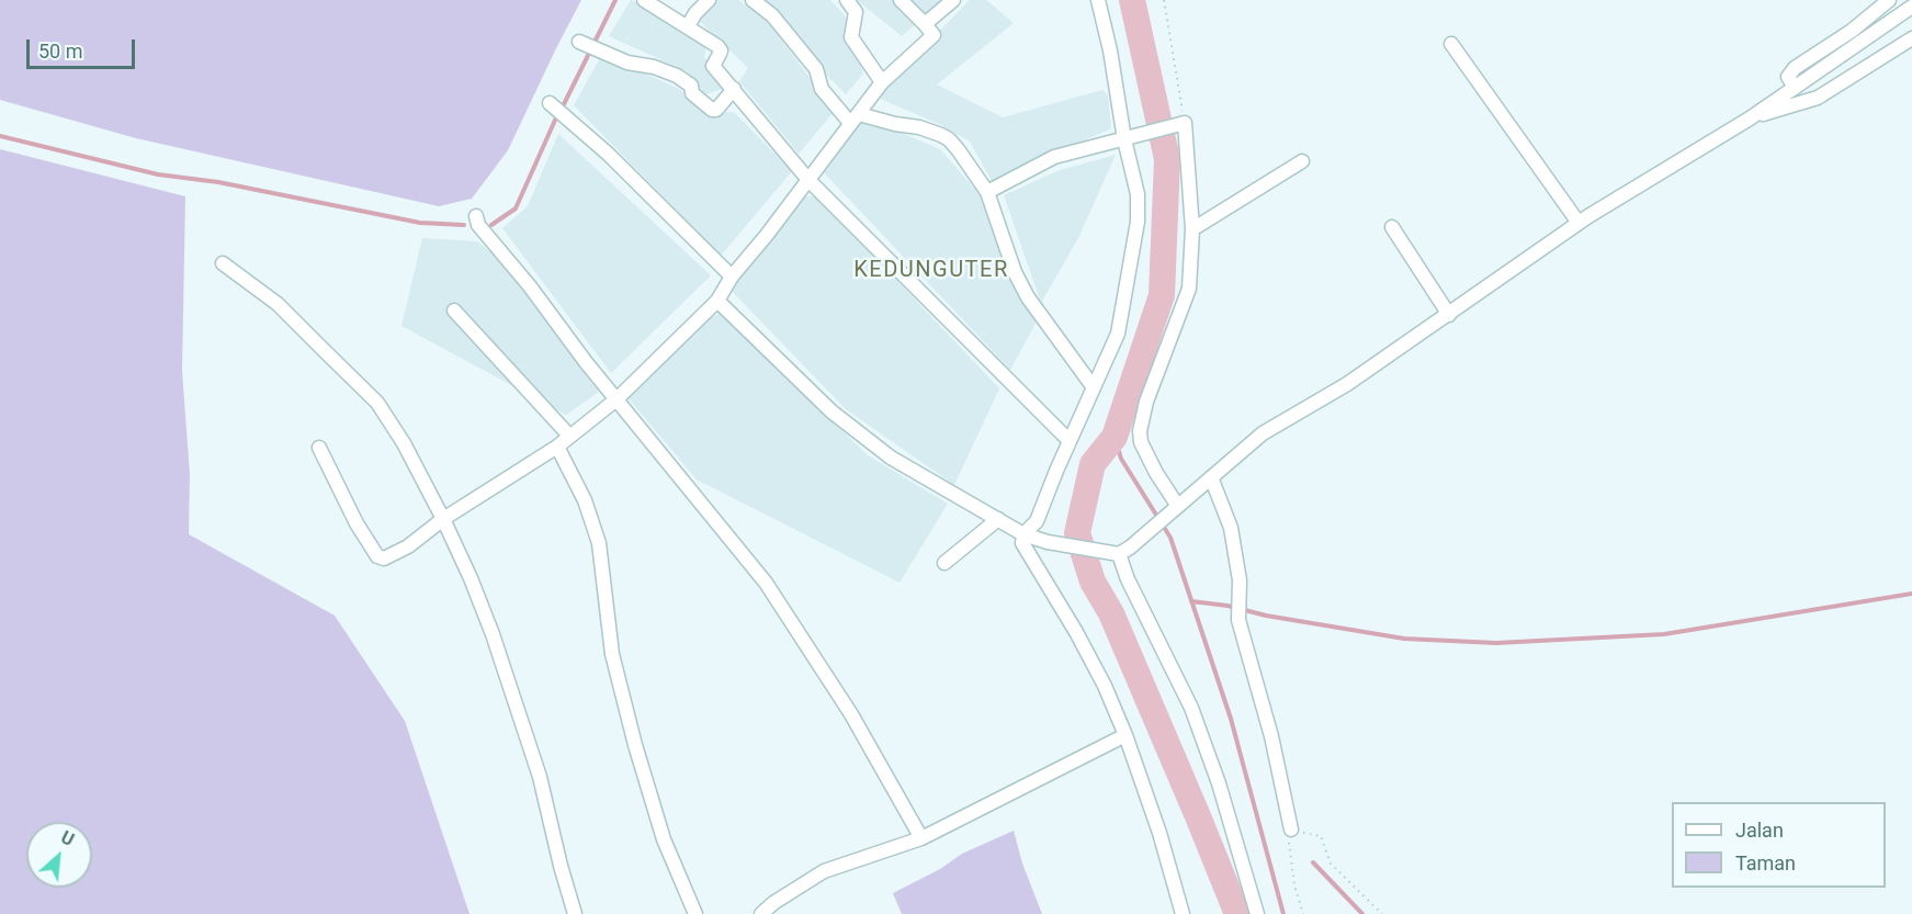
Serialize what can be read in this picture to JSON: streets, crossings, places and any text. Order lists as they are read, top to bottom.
{
  "districts": ["KEDUNGUTER"],
  "legend": ["Jalan", "Taman"],
  "scale_bar": "50 m",
  "north": "top right"
}
